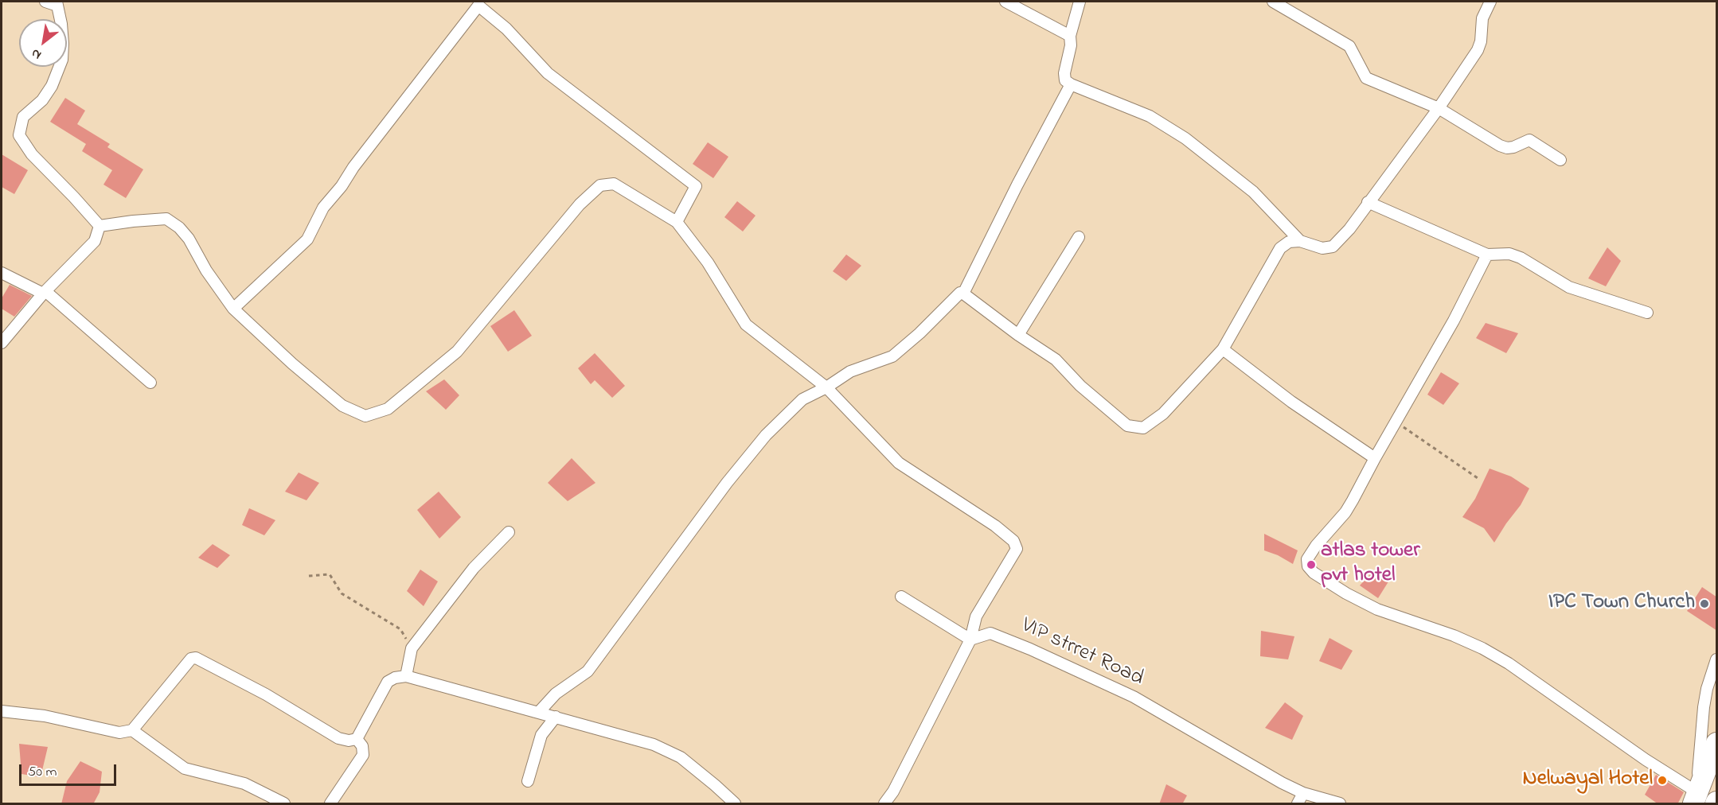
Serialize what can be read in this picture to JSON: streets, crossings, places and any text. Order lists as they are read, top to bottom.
{
  "streets": {
    "street": ["VIP strret Road"]
  },
  "places": ["atlas tower pvt hotel", "IPC Town Church", "Nelwayal Hotel"],
  "scale_bar": "50 m",
  "north": "bottom left"
}
